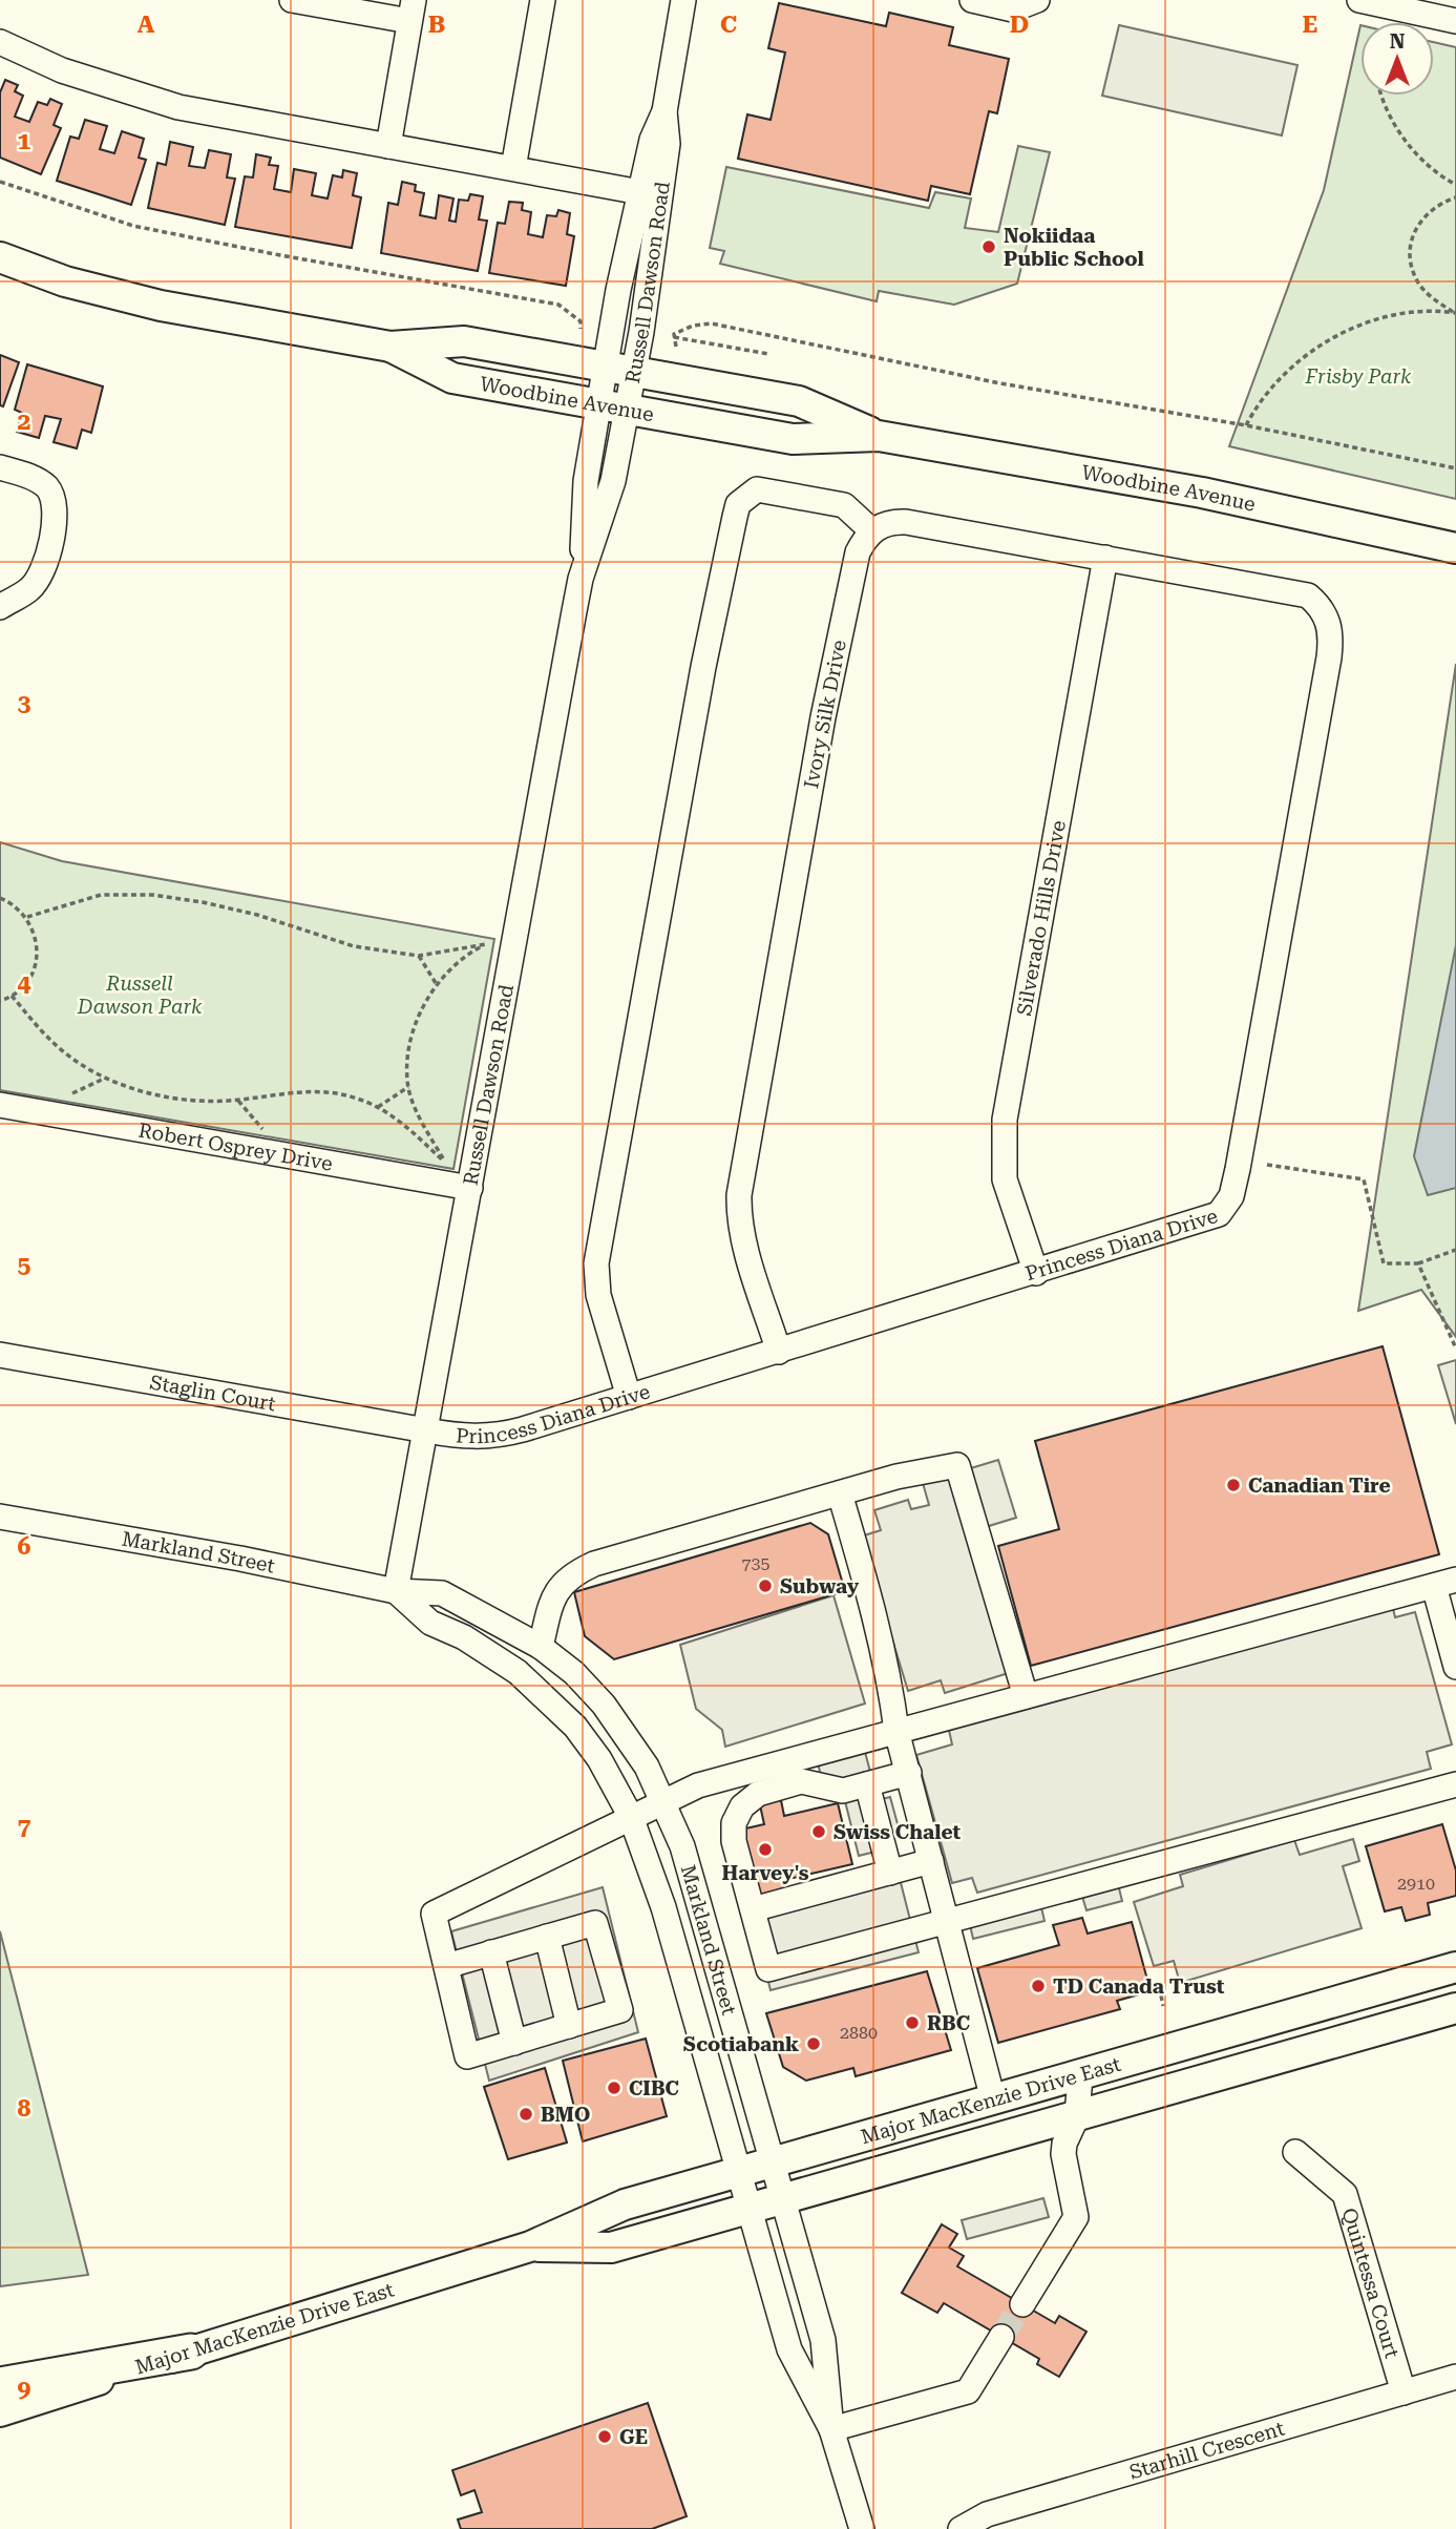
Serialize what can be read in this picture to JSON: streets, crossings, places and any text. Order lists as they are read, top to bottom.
{
  "streets": {
    "main road": ["Woodbine Avenue", "Major MacKenzie Drive East"],
    "street": [
      "Russell Dawson Road",
      "Ivory Silk Drive",
      "Silverado Hills Drive",
      "Robert Osprey Drive",
      "Princess Diana Drive",
      "Staglin Court",
      "Markland Street",
      "Quintessa Court",
      "Starhill Crescent"
    ]
  },
  "crossings": [
    ["Russell Dawson Road", "Woodbine Avenue"],
    ["Russell Dawson Road", "Robert Osprey Drive"],
    ["Russell Dawson Road", "Princess Diana Drive"],
    ["Russell Dawson Road", "Staglin Court"],
    ["Russell Dawson Road", "Markland Street"],
    ["Ivory Silk Drive", "Princess Diana Drive"],
    ["Silverado Hills Drive", "Princess Diana Drive"],
    ["Princess Diana Drive", "Staglin Court"],
    ["Markland Street", "Major MacKenzie Drive East"],
    ["Quintessa Court", "Starhill Crescent"]
  ],
  "parks": ["Frisby Park", "Russell Dawson Park"],
  "places": [
    "Nokiidaa Public School",
    "Canadian Tire",
    "Subway",
    "Swiss Chalet",
    "Harvey's",
    "TD Canada Trust",
    "RBC",
    "Scotiabank",
    "CIBC",
    "BMO",
    "GE"
  ],
  "house_numbers": ["735", "2910", "2880"],
  "north": "top",
  "grid": {
    "columns": [
      "A",
      "B",
      "C",
      "D",
      "E"
    ],
    "rows": [
      "1",
      "2",
      "3",
      "4",
      "5",
      "6",
      "7",
      "8",
      "9"
    ]
  }
}
